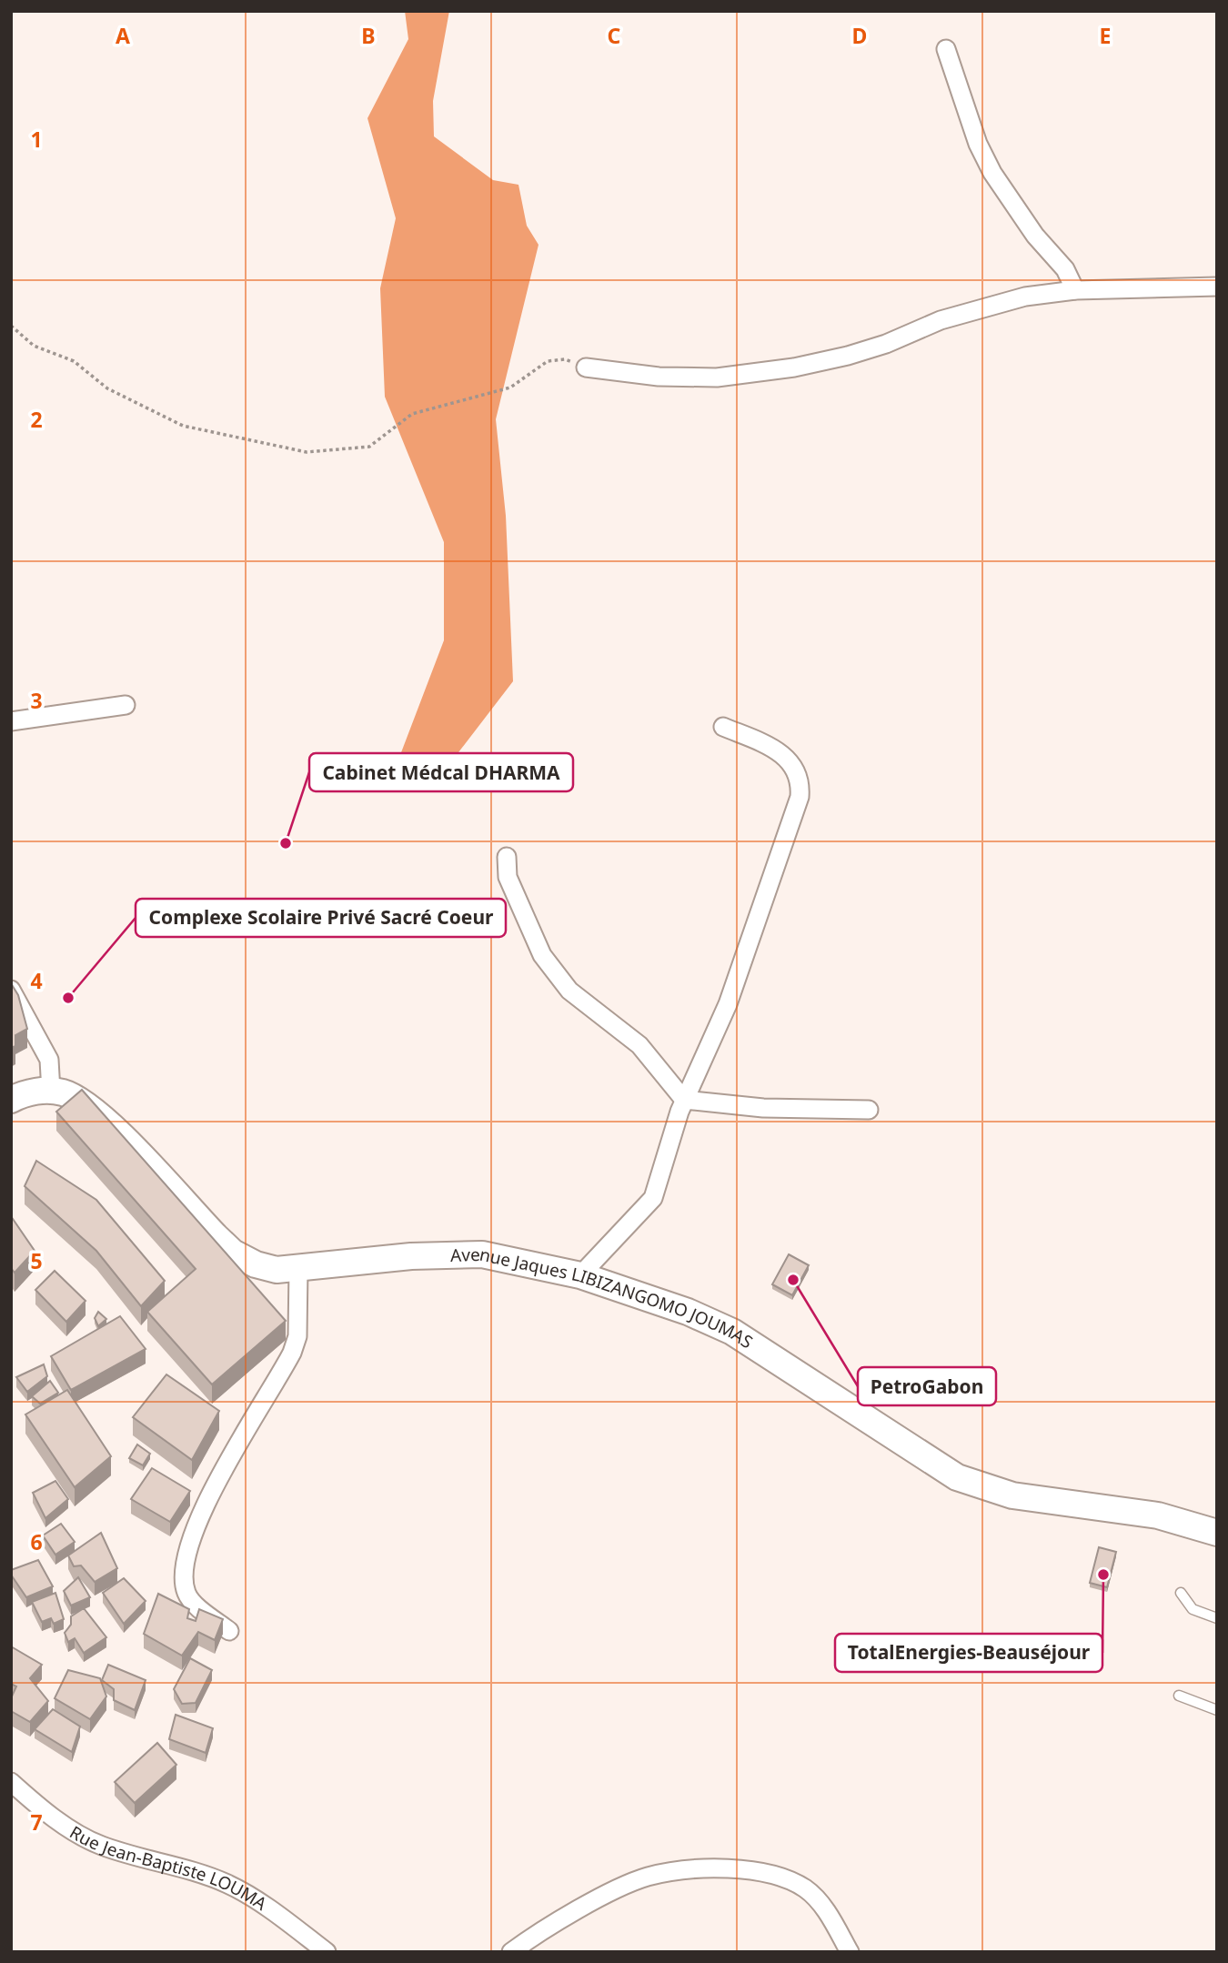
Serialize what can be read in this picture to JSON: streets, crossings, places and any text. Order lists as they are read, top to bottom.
{
  "streets": {
    "main road": ["Avenue Jaques LIBIZANGOMO JOUMAS"],
    "street": ["Rue Jean-Baptiste LOUMA"]
  },
  "places": [
    "Cabinet Médcal DHARMA",
    "Complexe Scolaire Privé Sacré Coeur",
    "PetroGabon",
    "TotalEnergies-Beauséjour"
  ],
  "grid": {
    "columns": [
      "A",
      "B",
      "C",
      "D",
      "E"
    ],
    "rows": [
      "1",
      "2",
      "3",
      "4",
      "5",
      "6",
      "7"
    ]
  }
}
